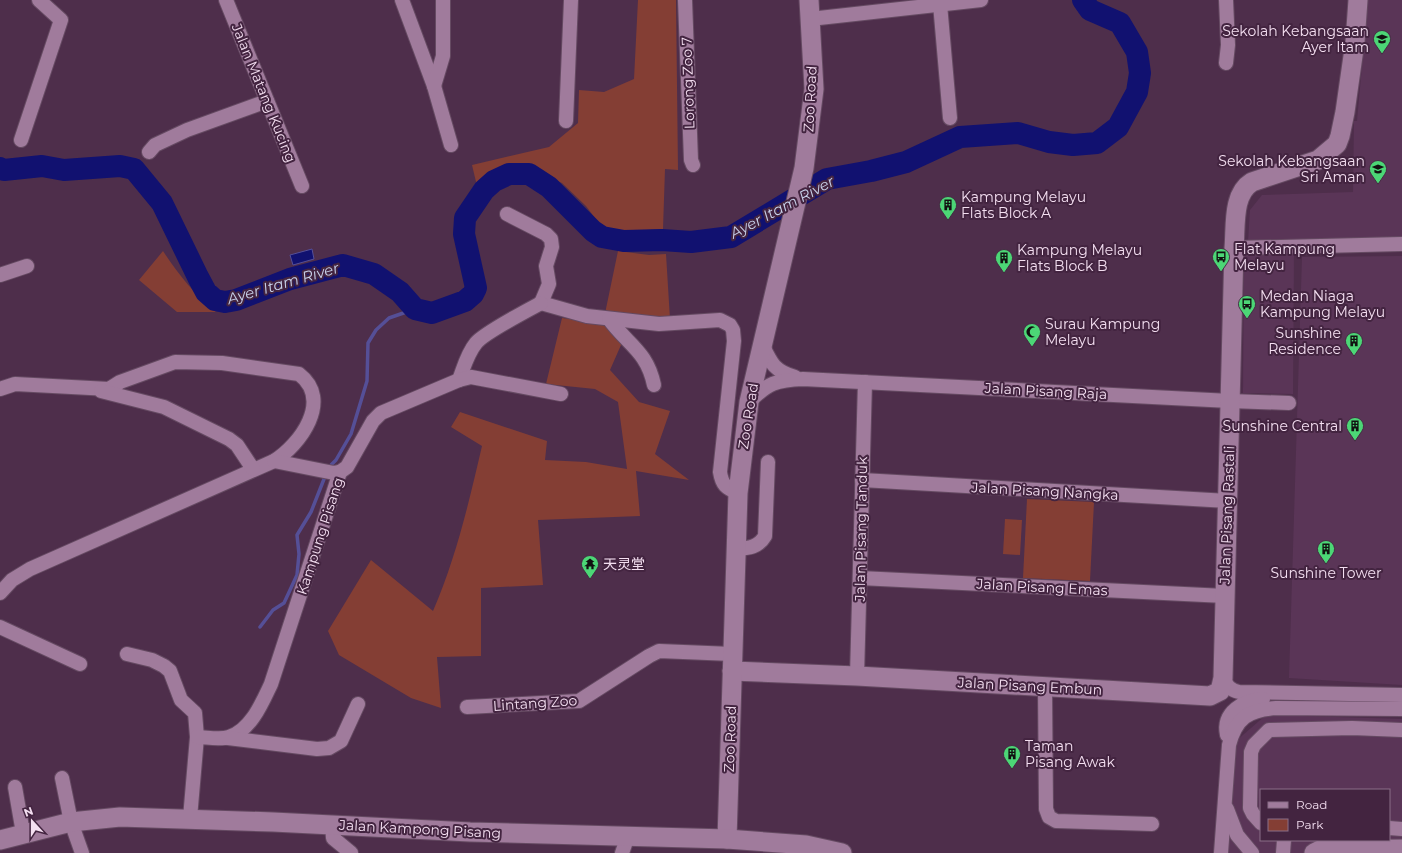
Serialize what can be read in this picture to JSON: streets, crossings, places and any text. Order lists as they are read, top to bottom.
{
  "streets": {
    "main road": [
      "Zoo Road",
      "Jalan Pisang Rastali",
      "Jalan Pisang Embun",
      "Jalan Kampong Pisang"
    ],
    "street": [
      "Lorong Zoo 7",
      "Jalan Matang Kucing",
      "Jalan Pisang Raja",
      "Jalan Pisang Nangka",
      "Jalan Pisang Tanduk",
      "Kampung Pisang",
      "Jalan Pisang Emas",
      "Lintang Zoo"
    ]
  },
  "crossings": [
    ["Zoo Road", "Jalan Pisang Raja"],
    ["Zoo Road", "Jalan Pisang Embun"],
    ["Zoo Road", "Lintang Zoo"],
    ["Zoo Road", "Jalan Kampong Pisang"],
    ["Jalan Pisang Raja", "Jalan Pisang Rastali"],
    ["Jalan Pisang Raja", "Jalan Pisang Tanduk"],
    ["Jalan Pisang Nangka", "Jalan Pisang Rastali"],
    ["Jalan Pisang Nangka", "Jalan Pisang Tanduk"],
    ["Jalan Pisang Rastali", "Jalan Pisang Emas"],
    ["Jalan Pisang Rastali", "Jalan Pisang Embun"],
    ["Jalan Pisang Tanduk", "Jalan Pisang Emas"],
    ["Jalan Pisang Tanduk", "Jalan Pisang Embun"],
    ["Jalan Pisang Embun", "Lintang Zoo"]
  ],
  "water": ["Ayer Itam River"],
  "places": {
    "school or university": ["Sekolah Kebangsaan Ayer Itam", "Sekolah Kebangsaan Sri Aman"],
    "building": [
      "Kampung Melayu Flats Block A",
      "Kampung Melayu Flats Block B",
      "Sunshine Residence",
      "Sunshine Central",
      "Sunshine Tower",
      "Taman Pisang Awak"
    ],
    "bus stop": ["Flat Kampung Melayu", "Medan Niaga Kampung Melayu"],
    "mosque": ["Surau Kampung Melayu"],
    "temple": ["天灵堂"]
  },
  "legend": ["Road", "Park"],
  "north": "top"
}
